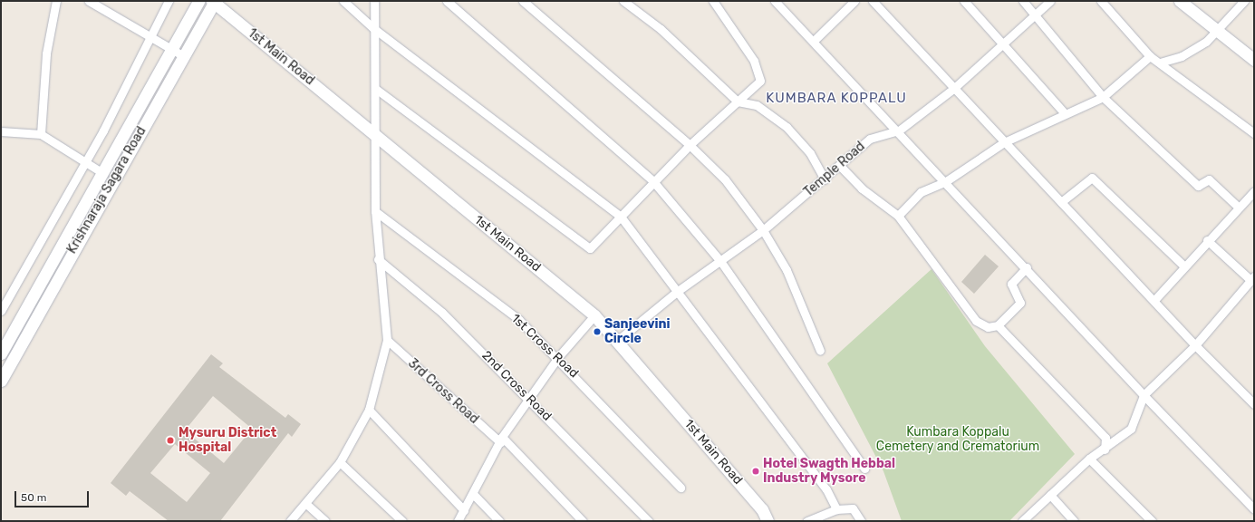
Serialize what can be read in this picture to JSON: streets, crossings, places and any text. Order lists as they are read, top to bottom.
{
  "streets": {
    "street": [
      "1st Main Road",
      "Temple Road",
      "Krishnaraja Sagara Road",
      "1st Cross Road",
      "2nd Cross Road",
      "3rd Cross Road"
    ]
  },
  "crossings": [
    ["1st Main Road", "Temple Road"],
    ["1st Main Road", "Krishnaraja Sagara Road"]
  ],
  "districts": ["KUMBARA KOPPALU"],
  "parks": ["Kumbara Koppalu Cemetery and Crematorium"],
  "places": ["Sanjeevini Circle", "Mysuru District Hospital", "Hotel Swagth Hebbal Industry Mysore"],
  "scale_bar": "50 m"
}
